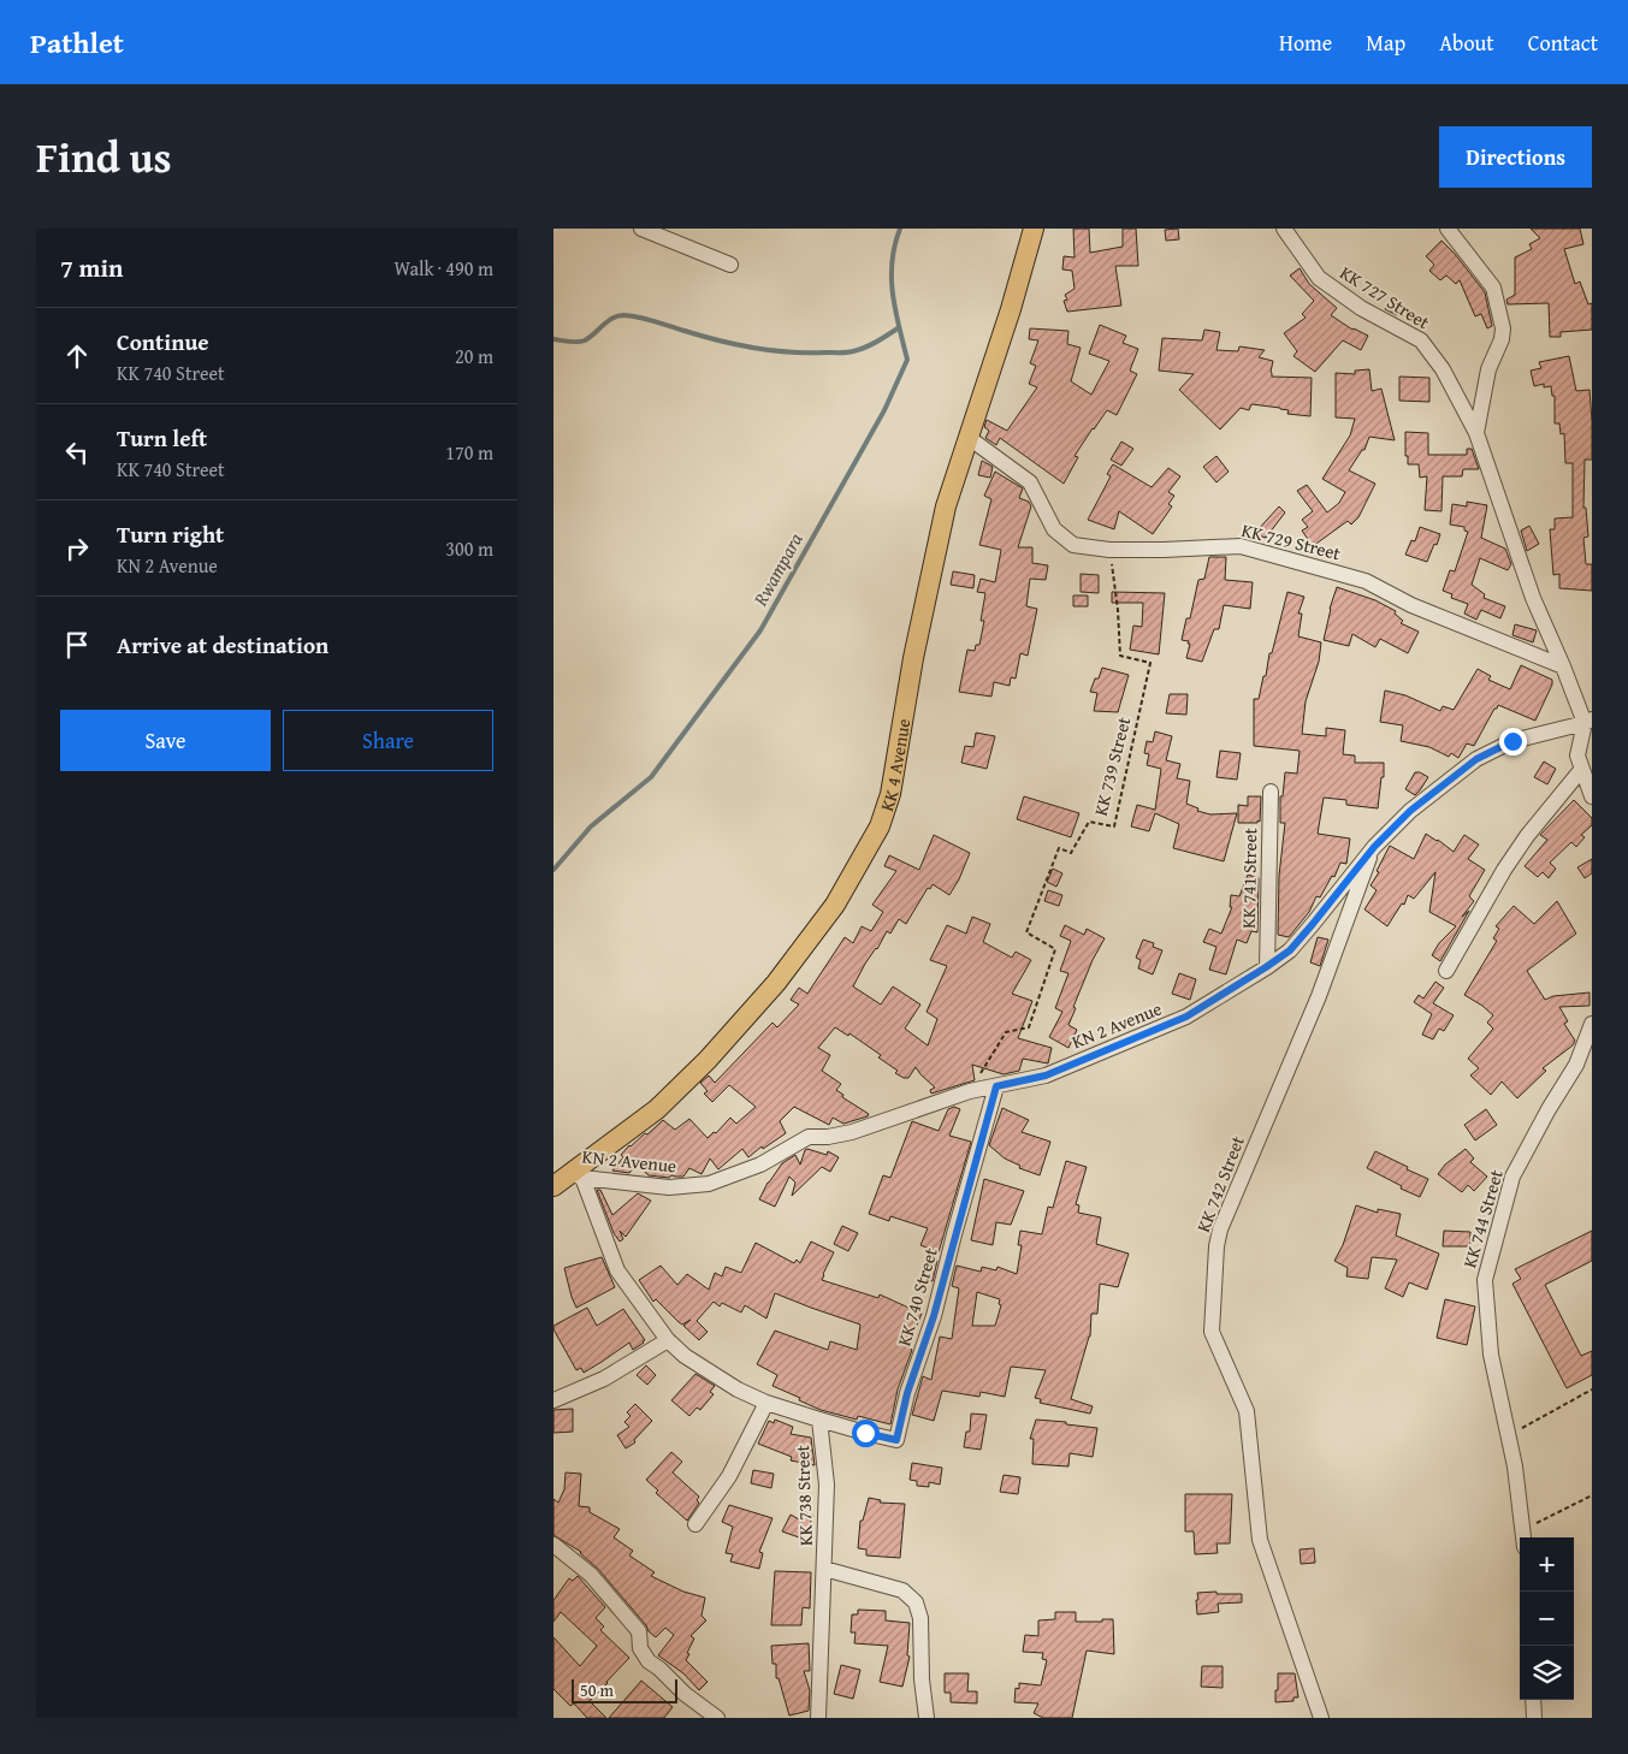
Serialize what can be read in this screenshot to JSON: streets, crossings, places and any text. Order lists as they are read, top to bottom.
{
  "streets": {
    "main road": ["KK 4 Avenue"],
    "street": [
      "KK 727 Street",
      "KK 729 Street",
      "KK 741 Street",
      "KN 2 Avenue",
      "KK 742 Street",
      "KK 744 Street",
      "KK 740 Street",
      "KK 738 Street"
    ],
    "path": ["KK 739 Street"]
  },
  "crossings": [
    ["KK 727 Street", "KK 729 Street"],
    ["KK 727 Street", "KN 2 Avenue"],
    ["KK 729 Street", "KK 4 Avenue"],
    ["KK 729 Street", "KK 739 Street"],
    ["KK 4 Avenue", "KN 2 Avenue"],
    ["KK 4 Avenue", "KK 738 Street"],
    ["KK 739 Street", "KN 2 Avenue"],
    ["KK 741 Street", "KN 2 Avenue"],
    ["KN 2 Avenue", "KK 742 Street"],
    ["KN 2 Avenue", "KK 740 Street"],
    ["KN 2 Avenue", "KK 738 Street"],
    ["KK 740 Street", "KK 738 Street"]
  ],
  "water": ["Rwampara"],
  "scale_bar": "50 m",
  "page": {
    "header": "Pathlet",
    "nav": [
      "Home",
      "Map",
      "About",
      "Contact"
    ],
    "title": "Find us",
    "buttons": [
      "Directions",
      ["Save", "Share"]
    ],
    "heading": ["7 min", "Walk · 490 m"],
    "list": [
      ["Continue", "KK 740 Street", "20 m"],
      ["Turn left", "KK 740 Street", "170 m"],
      ["Turn right", "KN 2 Avenue", "300 m"],
      "Arrive at destination"
    ],
    "map_buttons": ["+", "−"],
    "scale": "50 m"
  }
}
